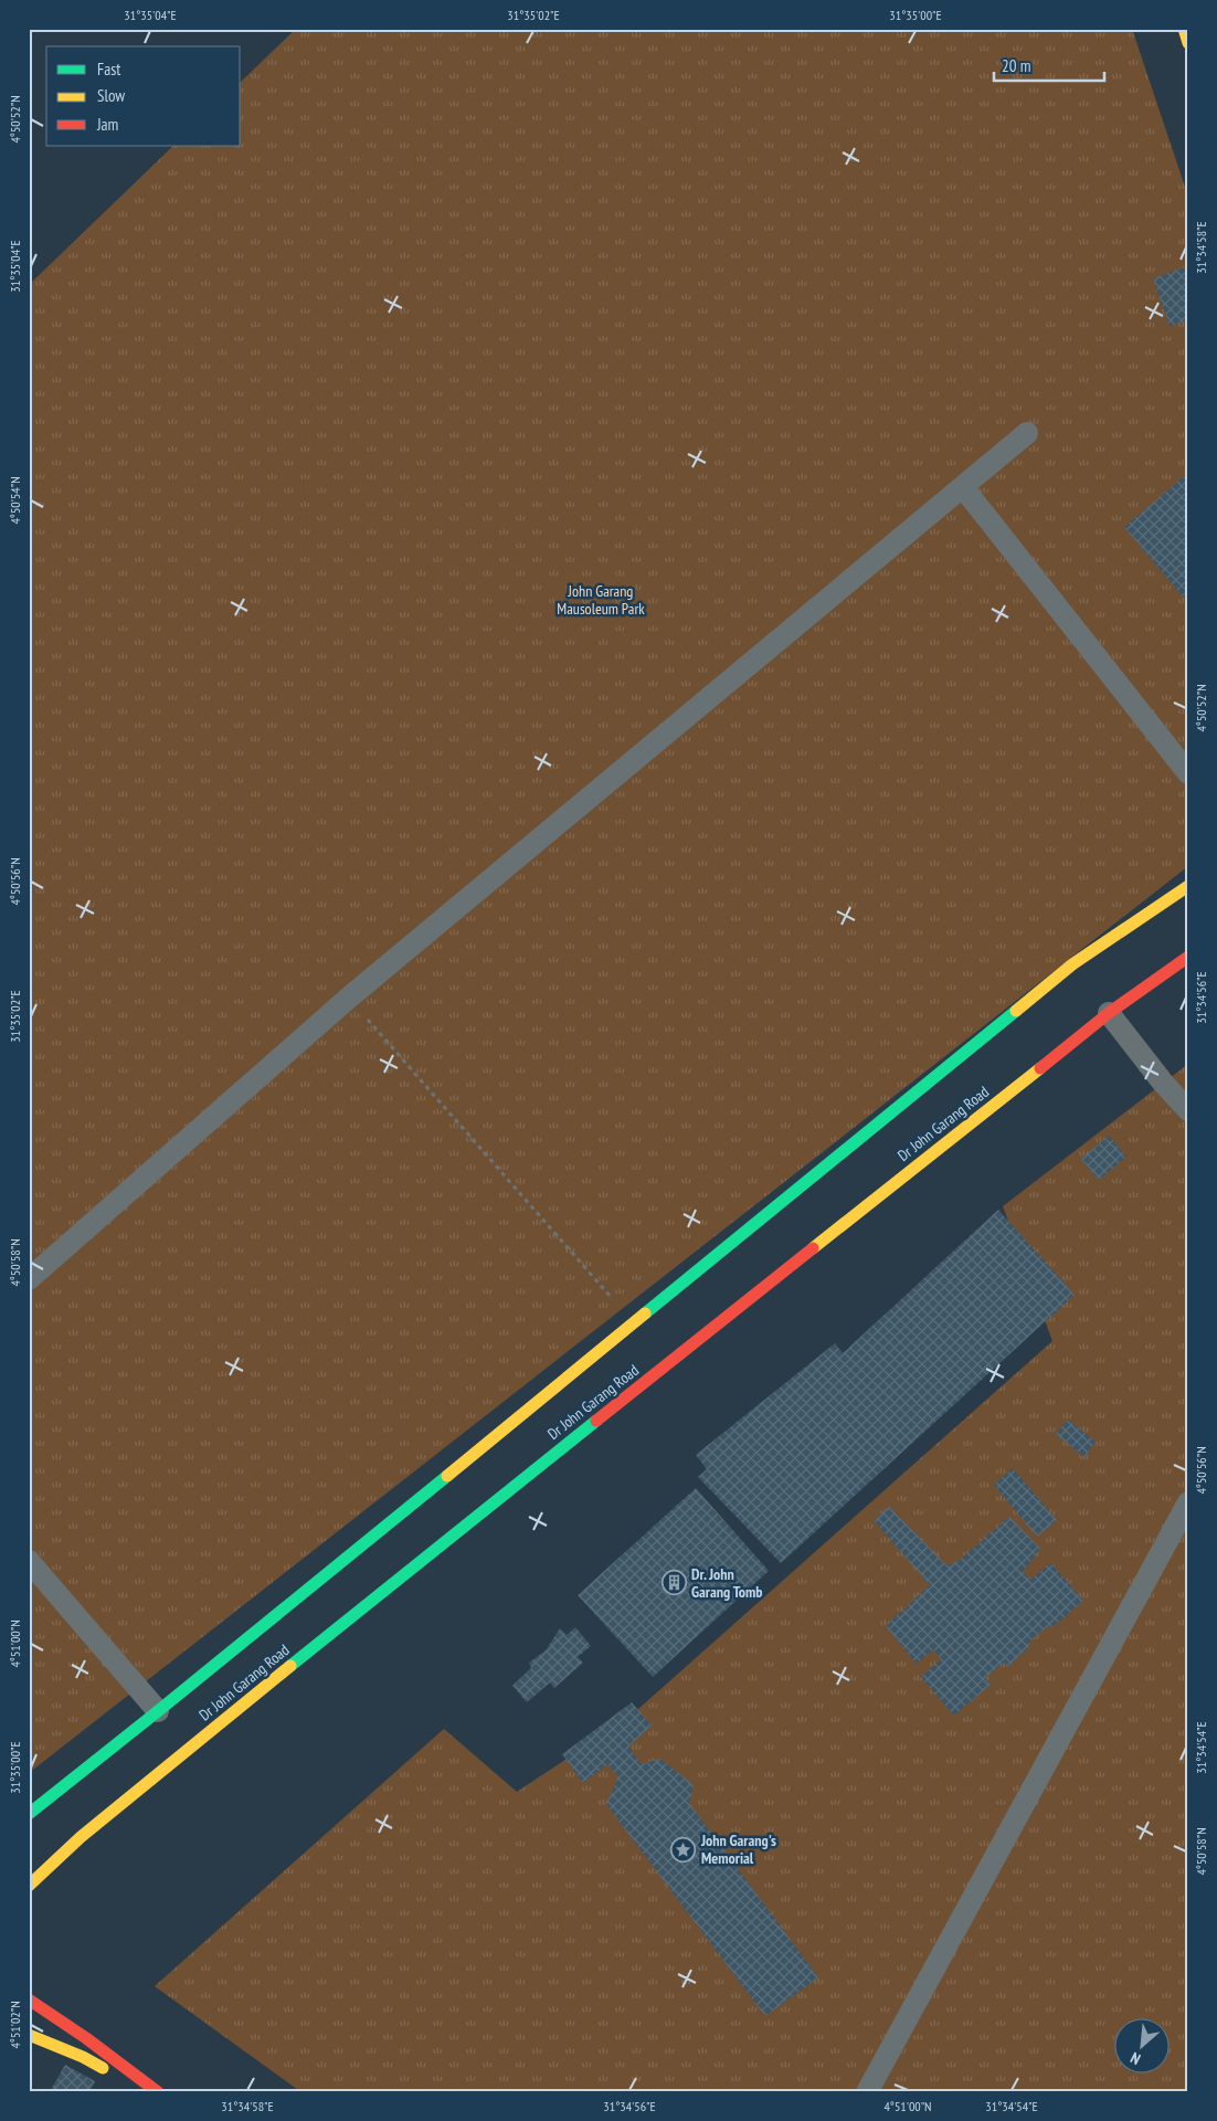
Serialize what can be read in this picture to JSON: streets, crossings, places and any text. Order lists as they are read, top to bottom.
{
  "streets": {
    "main road": ["Dr John Garang Road"]
  },
  "parks": ["John Garang Mausoleum Park"],
  "places": {
    "building": ["Dr. John Garang Tomb"],
    "place": ["John Garang's Memorial"]
  },
  "legend": ["Fast", "Slow", "Jam"],
  "scale_bar": "20 m",
  "north": "bottom left",
  "coordinates": [
    "31°35'04\"E",
    "31°35'02\"E",
    "31°35'00\"E",
    "4°50'52\"N",
    "31°34'58\"E",
    "4°50'54\"N",
    "4°50'56\"N",
    "31°34'56\"E",
    "4°50'58\"N",
    "4°51'00\"N",
    "31°34'54\"E",
    "4°51'02\"N"
  ]
}
